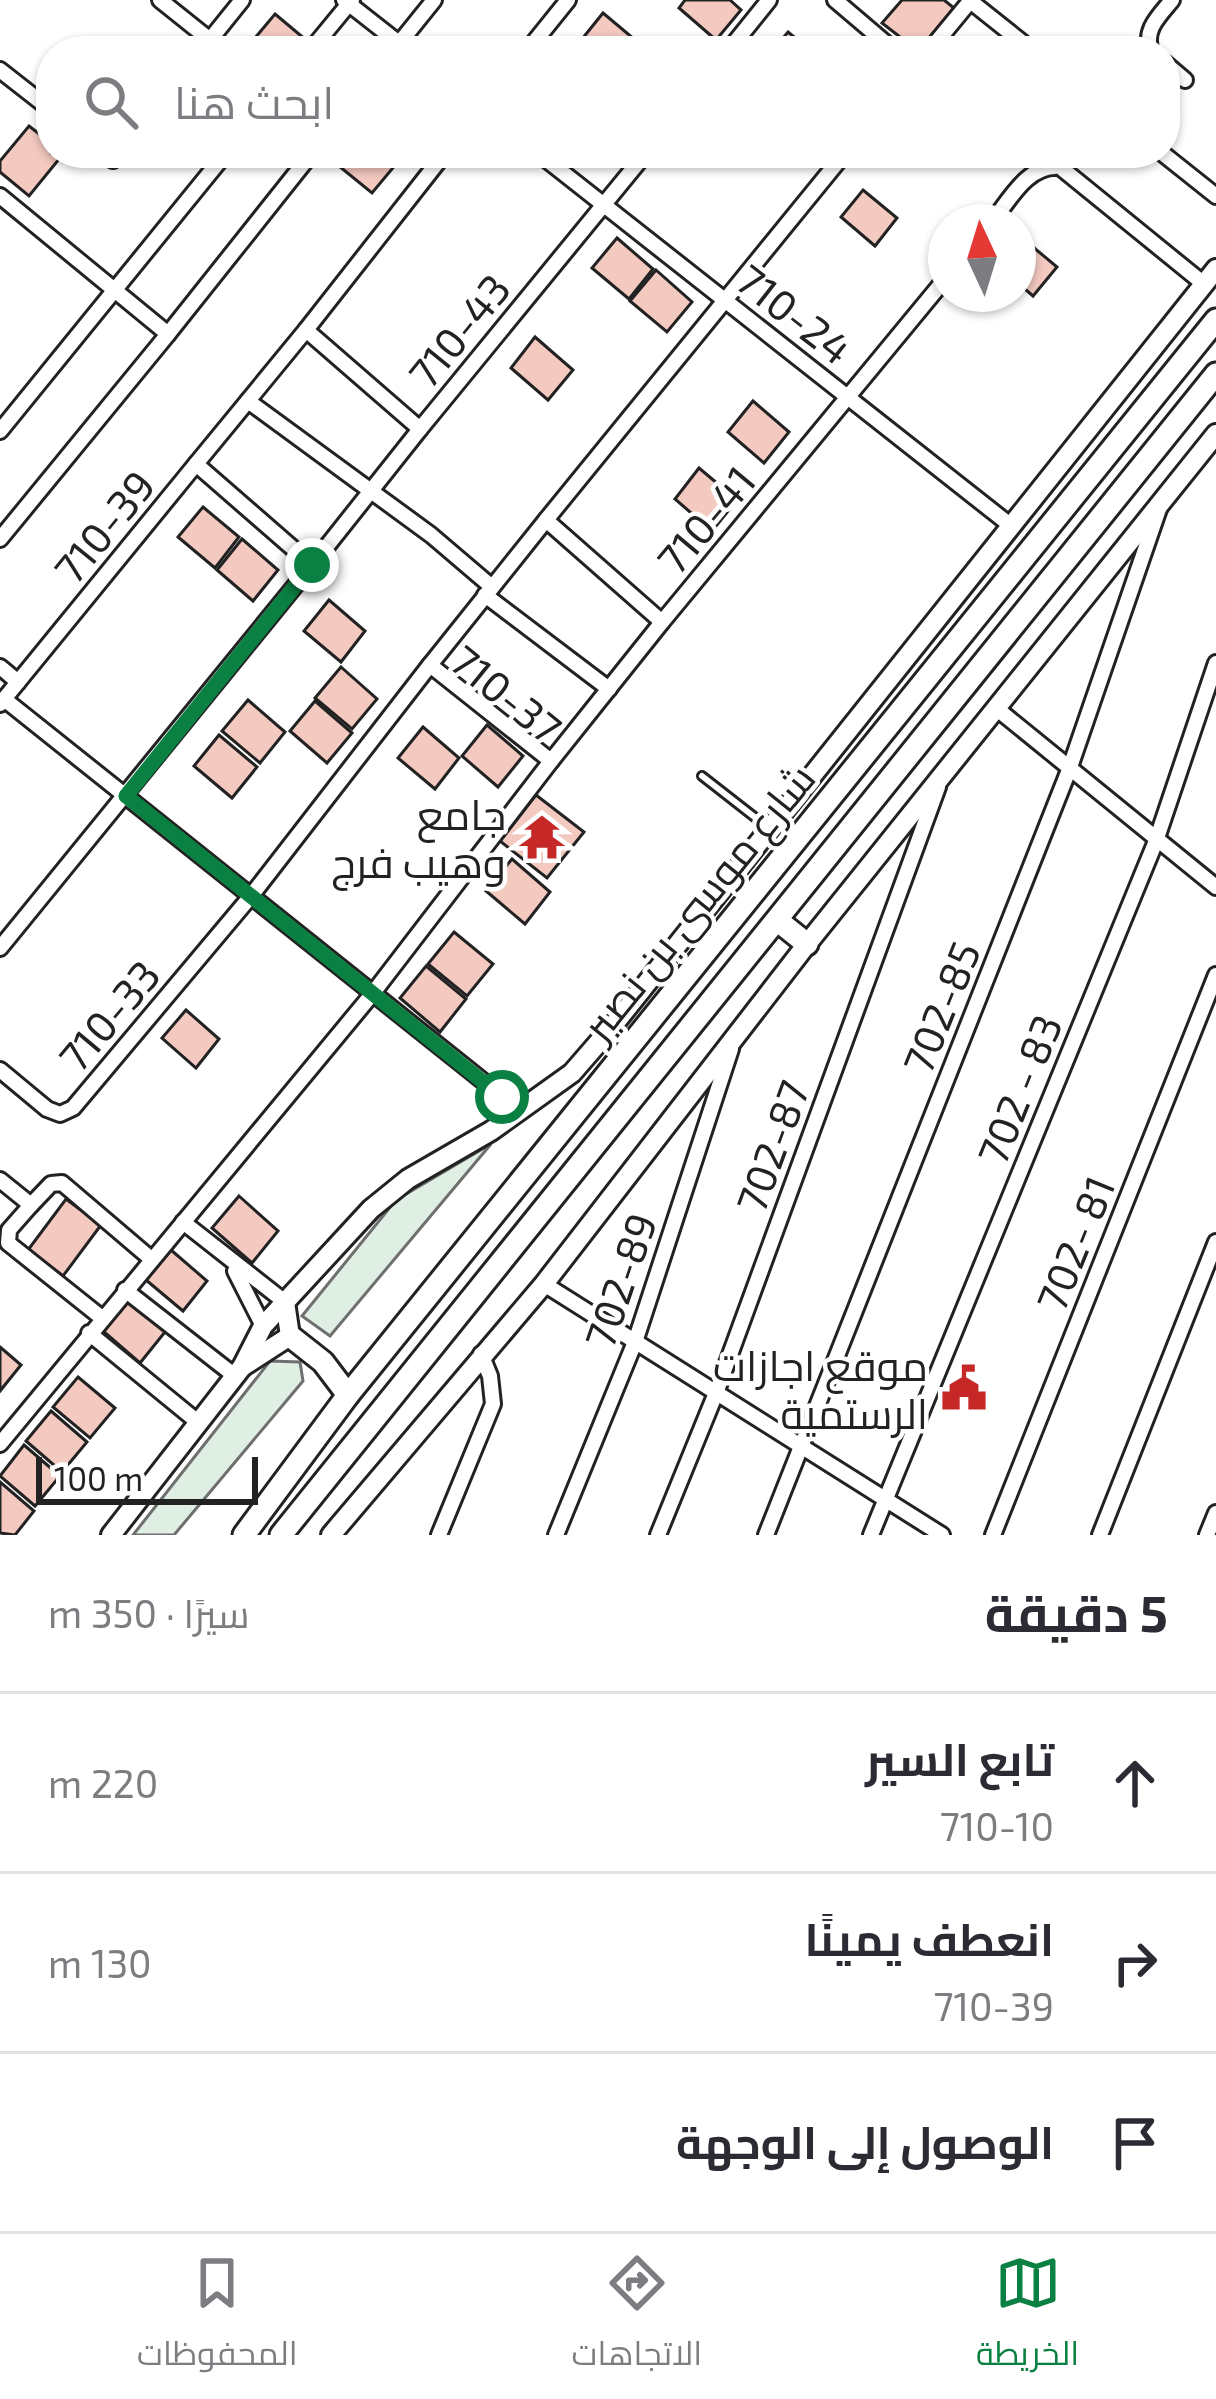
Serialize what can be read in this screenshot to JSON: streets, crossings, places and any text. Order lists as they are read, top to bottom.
{
  "streets": {
    "main road": ["شارع موسى بن نصير"],
    "street": [
      "710-24",
      "710-43",
      "710-41",
      "710-39",
      "710-37",
      "702-85",
      "710-33",
      "702 - 83",
      "702-87",
      "702- 81",
      "702-89"
    ]
  },
  "crossings": [
    ["710-24", "710-43"],
    ["710-24", "710-41"],
    ["710-37", "710-33"]
  ],
  "places": {
    "temple": ["جامع وهيب فرج"],
    "public building": ["موقع اجازات الرستمية"]
  },
  "scale_bar": "100 m",
  "north": "top",
  "page": {
    "search": "ابحث هنا",
    "scale": "100 m",
    "heading": ["5 دقيقة", "سيرًا · 350 m"],
    "list": [
      ["تابع السير", "710-10", "220 m"],
      ["انعطف يمينًا", "710-39", "130 m"],
      "الوصول إلى الوجهة"
    ],
    "nav": ["الخريطة", "الاتجاهات", "المحفوظات"]
  }
}
